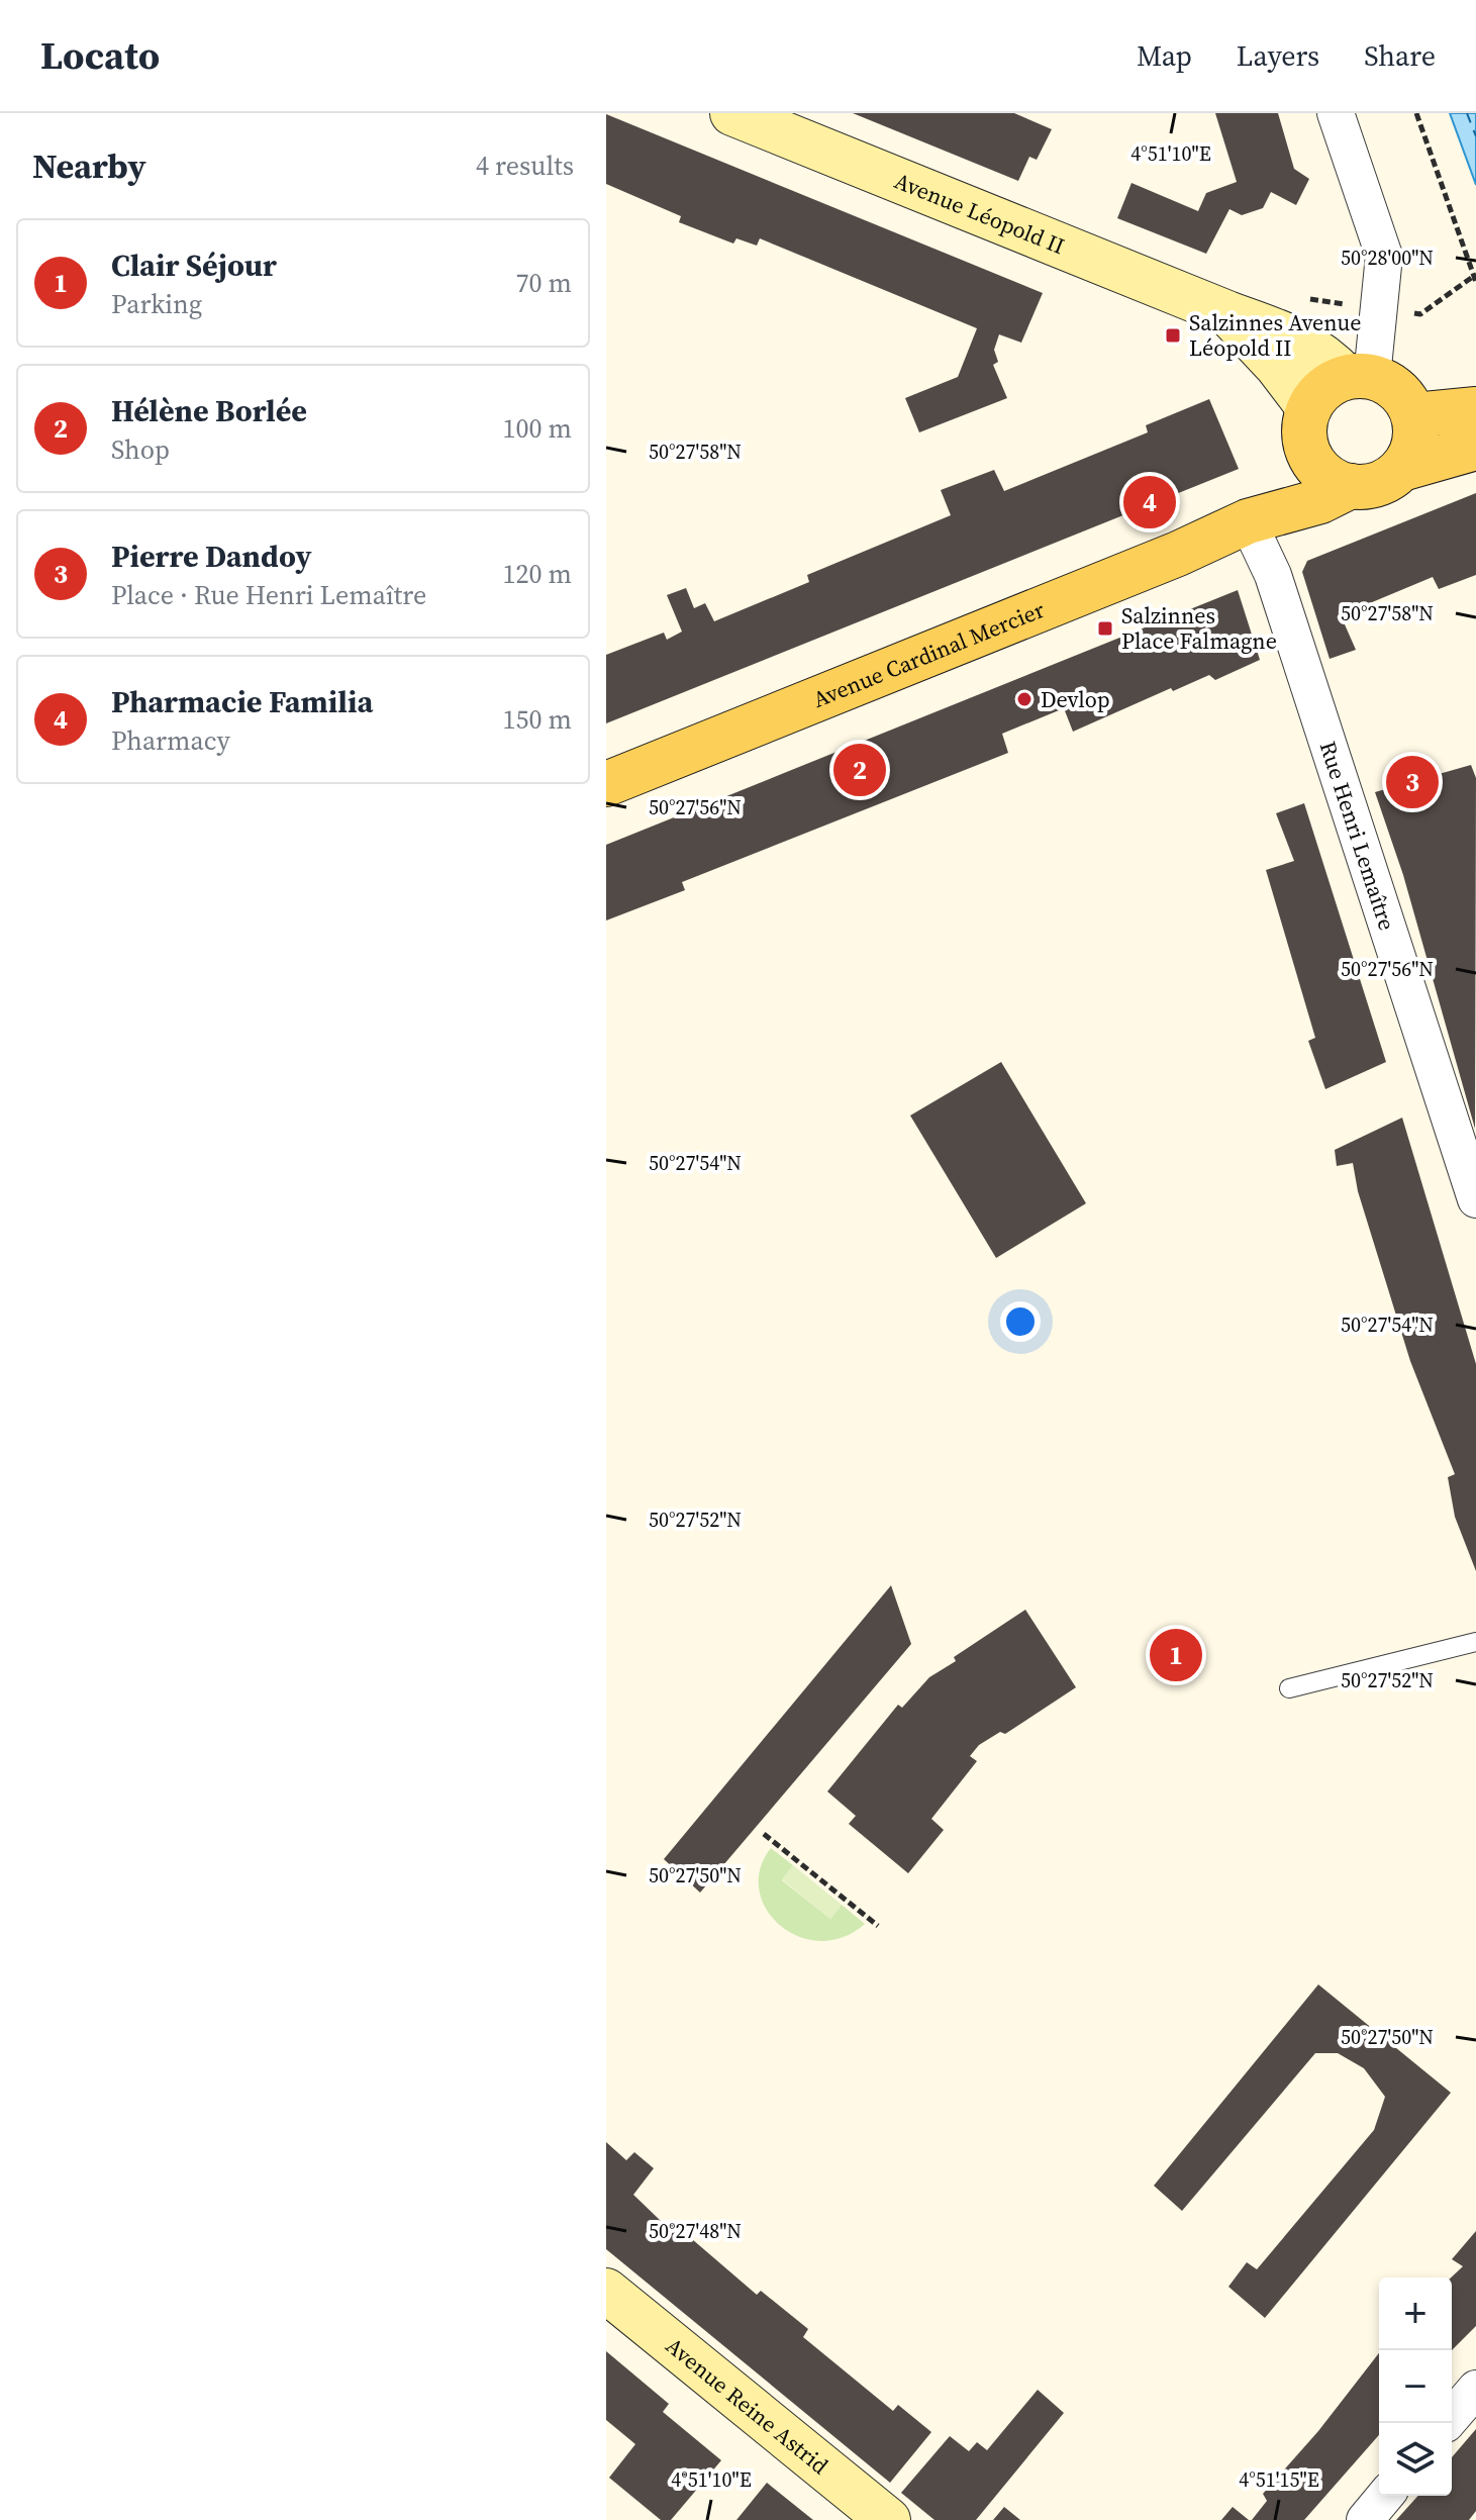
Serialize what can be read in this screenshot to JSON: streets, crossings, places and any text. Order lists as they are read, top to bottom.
{
  "streets": {
    "main road": ["Avenue Léopold II", "Avenue Cardinal Mercier", "Avenue Reine Astrid"],
    "street": ["Rue Henri Lemaître"]
  },
  "crossings": [
    ["Avenue Léopold II", "Avenue Cardinal Mercier"],
    ["Avenue Cardinal Mercier", "Rue Henri Lemaître"]
  ],
  "places": {
    "transit": ["Salzinnes Avenue Léopold II", "Salzinnes Place Falmagne"],
    "other": ["Devlop"]
  },
  "page": {
    "header": "Locato",
    "nav": ["Map", "Layers", "Share"],
    "heading": ["Nearby", "4 results"],
    "list": [
      {
        "mark": "1",
        "name": "Clair Séjour",
        "note": "Parking",
        "value": "70 m"
      },
      {
        "mark": "2",
        "name": "Hélène Borlée",
        "note": "Shop",
        "value": "100 m"
      },
      {
        "mark": "3",
        "name": "Pierre Dandoy",
        "note": "Place · Rue Henri Lemaître",
        "value": "120 m"
      },
      {
        "mark": "4",
        "name": "Pharmacie Familia",
        "note": "Pharmacy",
        "value": "150 m"
      }
    ],
    "pins": [
      "4",
      "2",
      "3",
      "1"
    ],
    "map_buttons": ["+", "−"]
  },
  "coordinates": [
    "4°51'10\"E",
    "50°28'00\"N",
    "50°27'58\"N",
    "50°27'56\"N",
    "50°27'54\"N",
    "50°27'52\"N",
    "50°27'50\"N",
    "50°27'48\"N",
    "4°51'15\"E"
  ]
}
